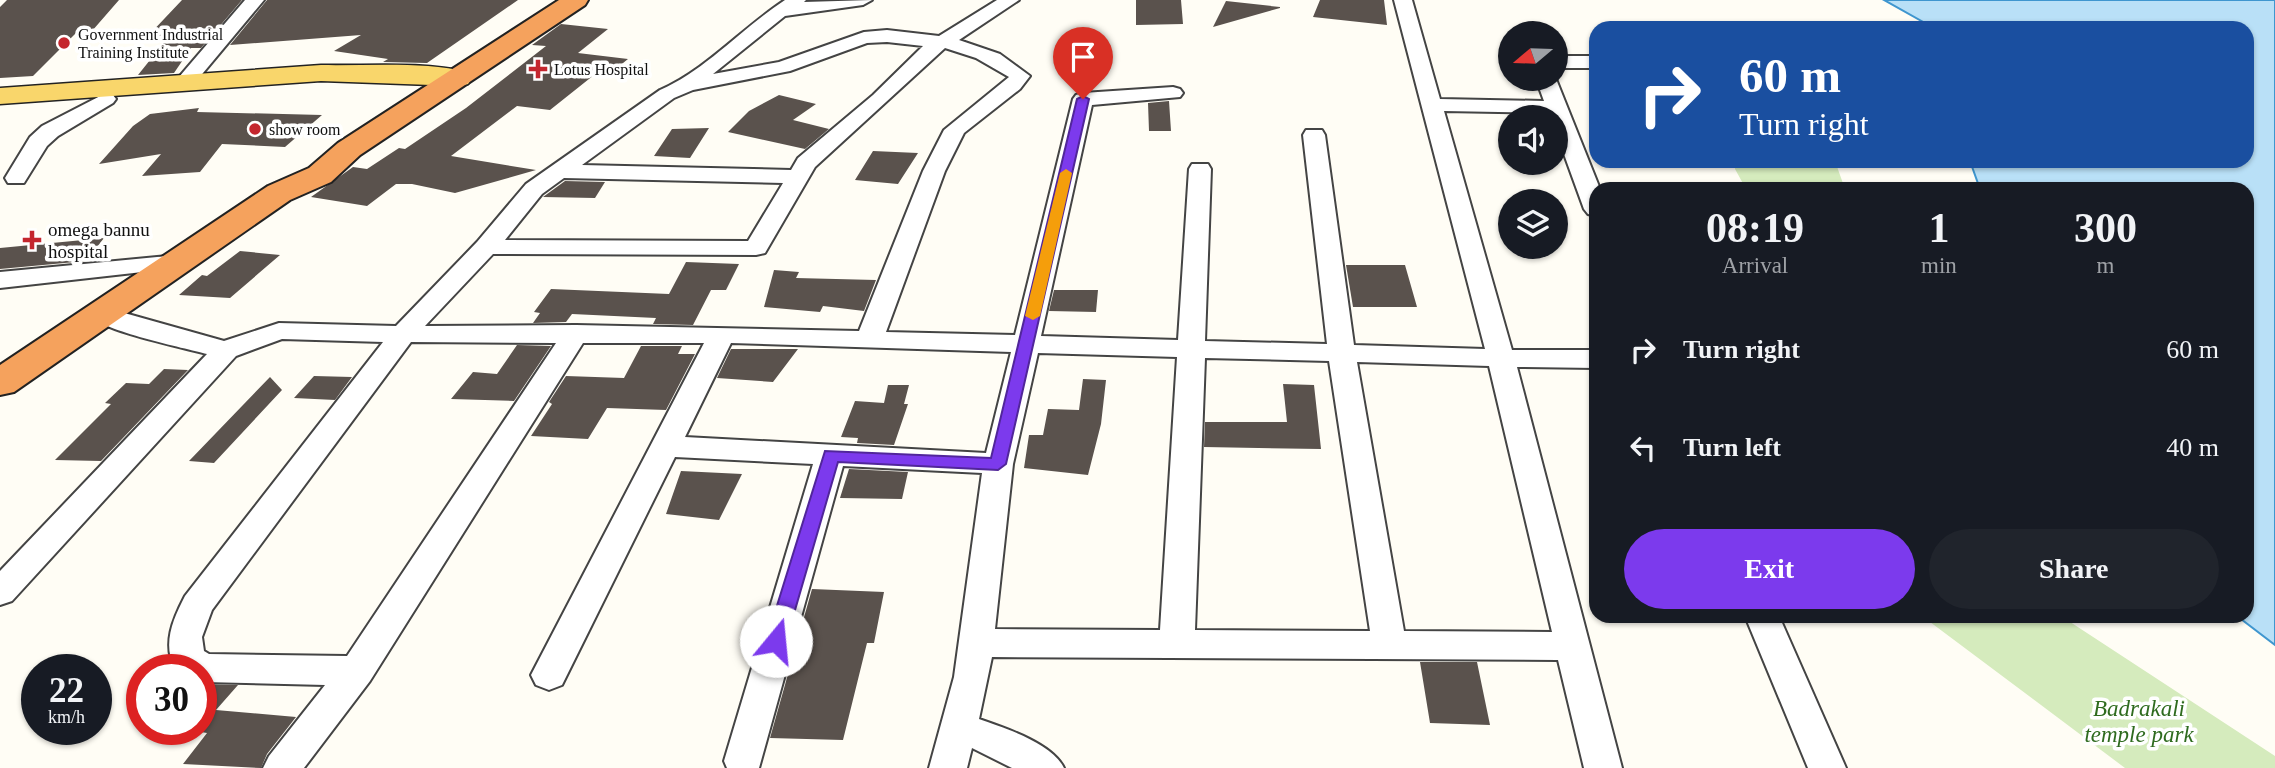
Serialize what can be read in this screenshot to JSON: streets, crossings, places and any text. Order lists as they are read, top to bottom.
{
  "parks": ["Badrakali temple park"],
  "places": {
    "other": ["Government Industrial Training Institute", "show room"],
    "health": ["Lotus Hospital", "omega bannu hospital"]
  },
  "north": "left",
  "page": {
    "turn": ["60 m", "Turn right"],
    "eta": [
      "08:19",
      "Arrival",
      "1",
      "min",
      "300",
      "m"
    ],
    "list": [
      {
        "name": "Turn right",
        "value": "60 m"
      },
      {
        "name": "Turn left",
        "value": "40 m"
      }
    ],
    "buttons": ["Exit", "Share"],
    "speed": "22 km/h",
    "limit": "30"
  }
}
